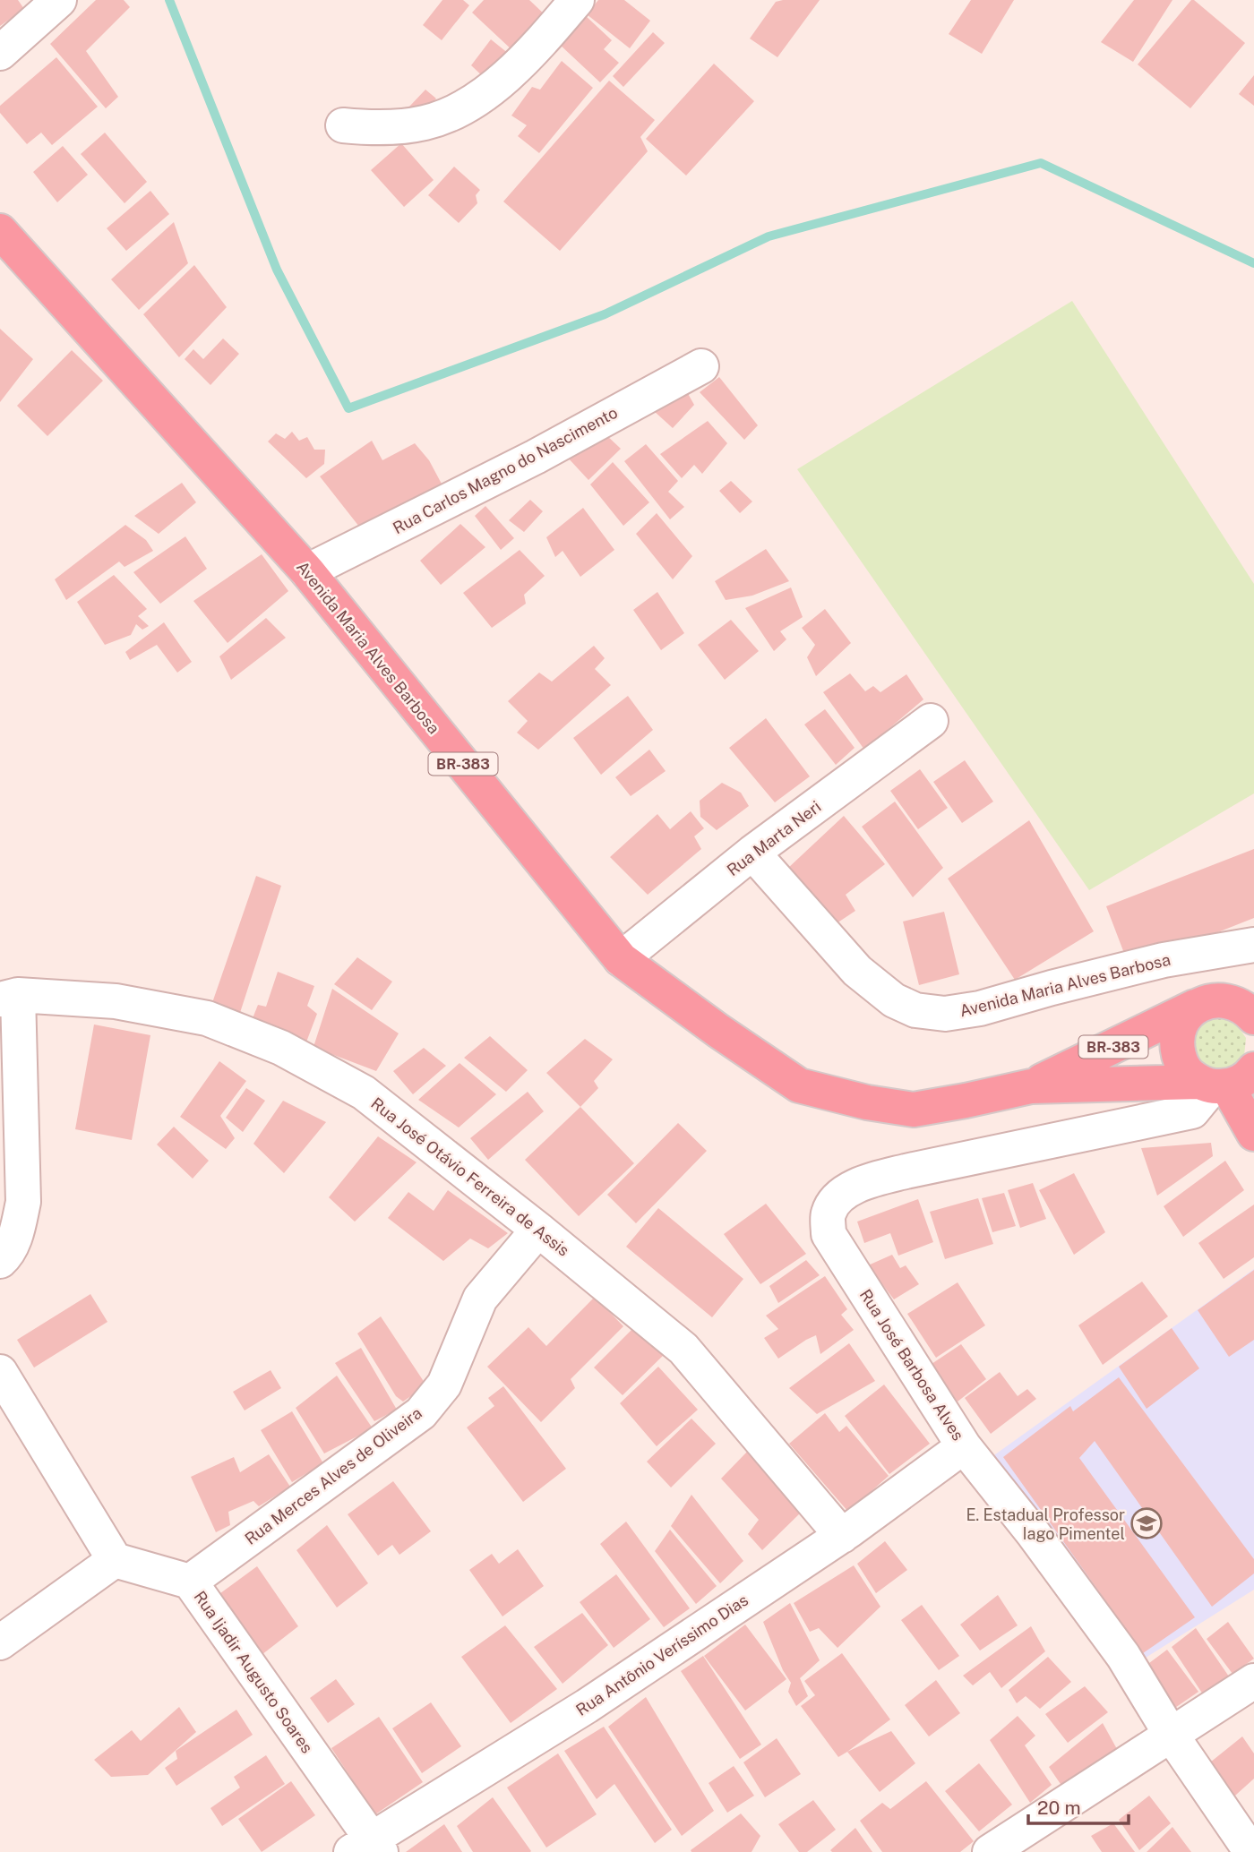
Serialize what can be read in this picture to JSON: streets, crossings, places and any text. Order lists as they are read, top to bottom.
{
  "streets": {
    "highway": ["Avenida Maria Alves Barbosa", "BR-383"],
    "street": [
      "Rua Carlos Magno do Nascimento",
      "Rua Marta Neri",
      "Rua José Otávio Ferreira de Assis",
      "Rua José Barbosa Alves",
      "Rua Merces Alves de Oliveira",
      "Rua Antônio Veríssimo Dias",
      "Rua Ijadir Augusto Soares"
    ]
  },
  "crossings": [
    ["Rua Carlos Magno do Nascimento", "Avenida Maria Alves Barbosa"],
    ["Avenida Maria Alves Barbosa", "BR-383"],
    ["Avenida Maria Alves Barbosa", "Rua Marta Neri"],
    ["Avenida Maria Alves Barbosa", "Rua José Barbosa Alves"],
    ["BR-383", "Rua José Barbosa Alves"],
    ["Rua José Otávio Ferreira de Assis", "Rua Merces Alves de Oliveira"],
    ["Rua José Otávio Ferreira de Assis", "Rua Antônio Veríssimo Dias"],
    ["Rua José Barbosa Alves", "Rua Antônio Veríssimo Dias"],
    ["Rua Merces Alves de Oliveira", "Rua Ijadir Augusto Soares"],
    ["Rua Antônio Veríssimo Dias", "Rua Ijadir Augusto Soares"]
  ],
  "places": {
    "school or university": ["E. Estadual Professor Iago Pimentel"]
  },
  "scale_bar": "20 m"
}
